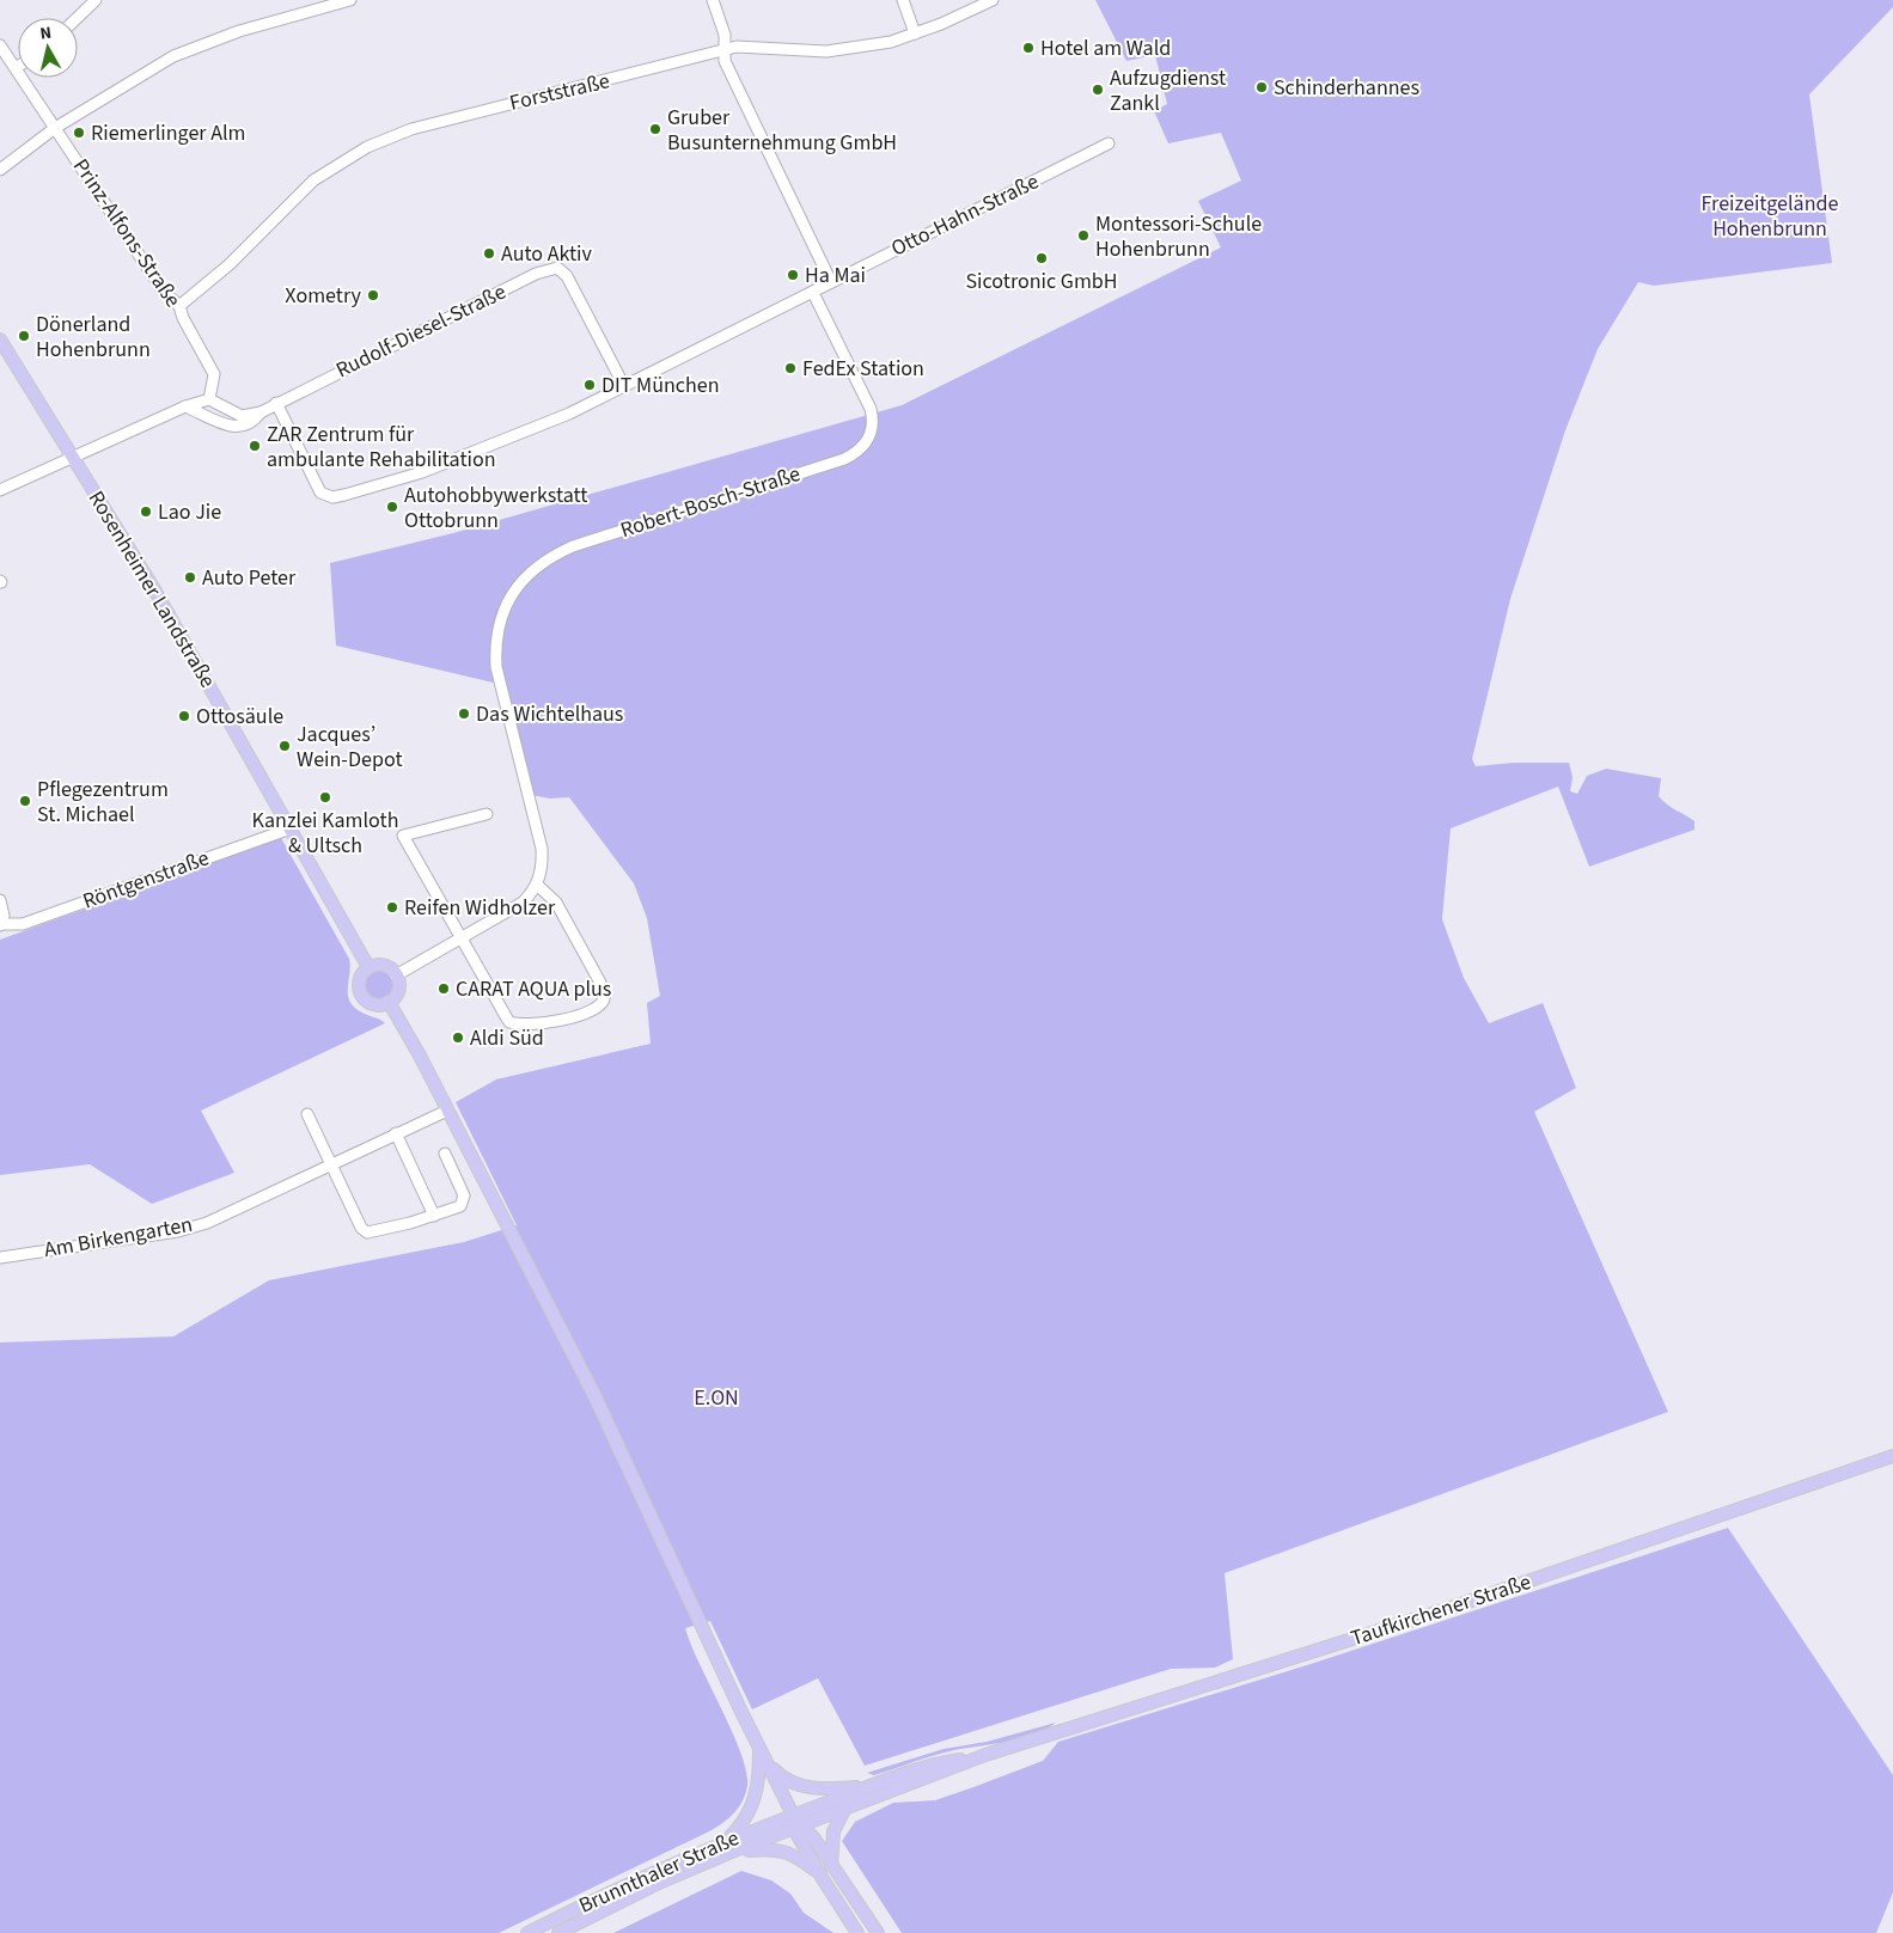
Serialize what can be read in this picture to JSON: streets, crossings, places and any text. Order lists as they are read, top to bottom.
{
  "streets": {
    "main road": ["Rosenheimer Landstraße", "Taufkirchener Straße", "Brunnthaler Straße"],
    "street": [
      "Forststraße",
      "Otto-Hahn-Straße",
      "Prinz-Alfons-Straße",
      "Rudolf-Diesel-Straße",
      "Robert-Bosch-Straße",
      "Röntgenstraße",
      "Am Birkengarten"
    ]
  },
  "crossings": [
    ["Forststraße", "Prinz-Alfons-Straße"],
    ["Otto-Hahn-Straße", "Rudolf-Diesel-Straße"],
    ["Otto-Hahn-Straße", "Robert-Bosch-Straße"],
    ["Rosenheimer Landstraße", "Röntgenstraße"],
    ["Taufkirchener Straße", "Brunnthaler Straße"]
  ],
  "parks": ["Freizeitgelände Hohenbrunn", "E.ON"],
  "places": [
    "Hotel am Wald",
    "Schinderhannes",
    "Aufzugdienst Zankl",
    "Gruber Busunternehmung GmbH",
    "Riemerlinger Alm",
    "Montessori-Schule Hohenbrunn",
    "Auto Aktiv",
    "Sicotronic GmbH",
    "Ha Mai",
    "Xometry",
    "Dönerland Hohenbrunn",
    "FedEx Station",
    "DIT München",
    "ZAR Zentrum für ambulante Rehabilitation",
    "Autohobbywerkstatt Ottobrunn",
    "Lao Jie",
    "Auto Peter",
    "Das Wichtelhaus",
    "Ottosäule",
    "Jacques’ Wein-Depot",
    "Kanzlei Kamloth & Ultsch",
    "Pflegezentrum St. Michael",
    "Reifen Widholzer",
    "CARAT AQUA plus",
    "Aldi Süd"
  ],
  "north": "top"
}
